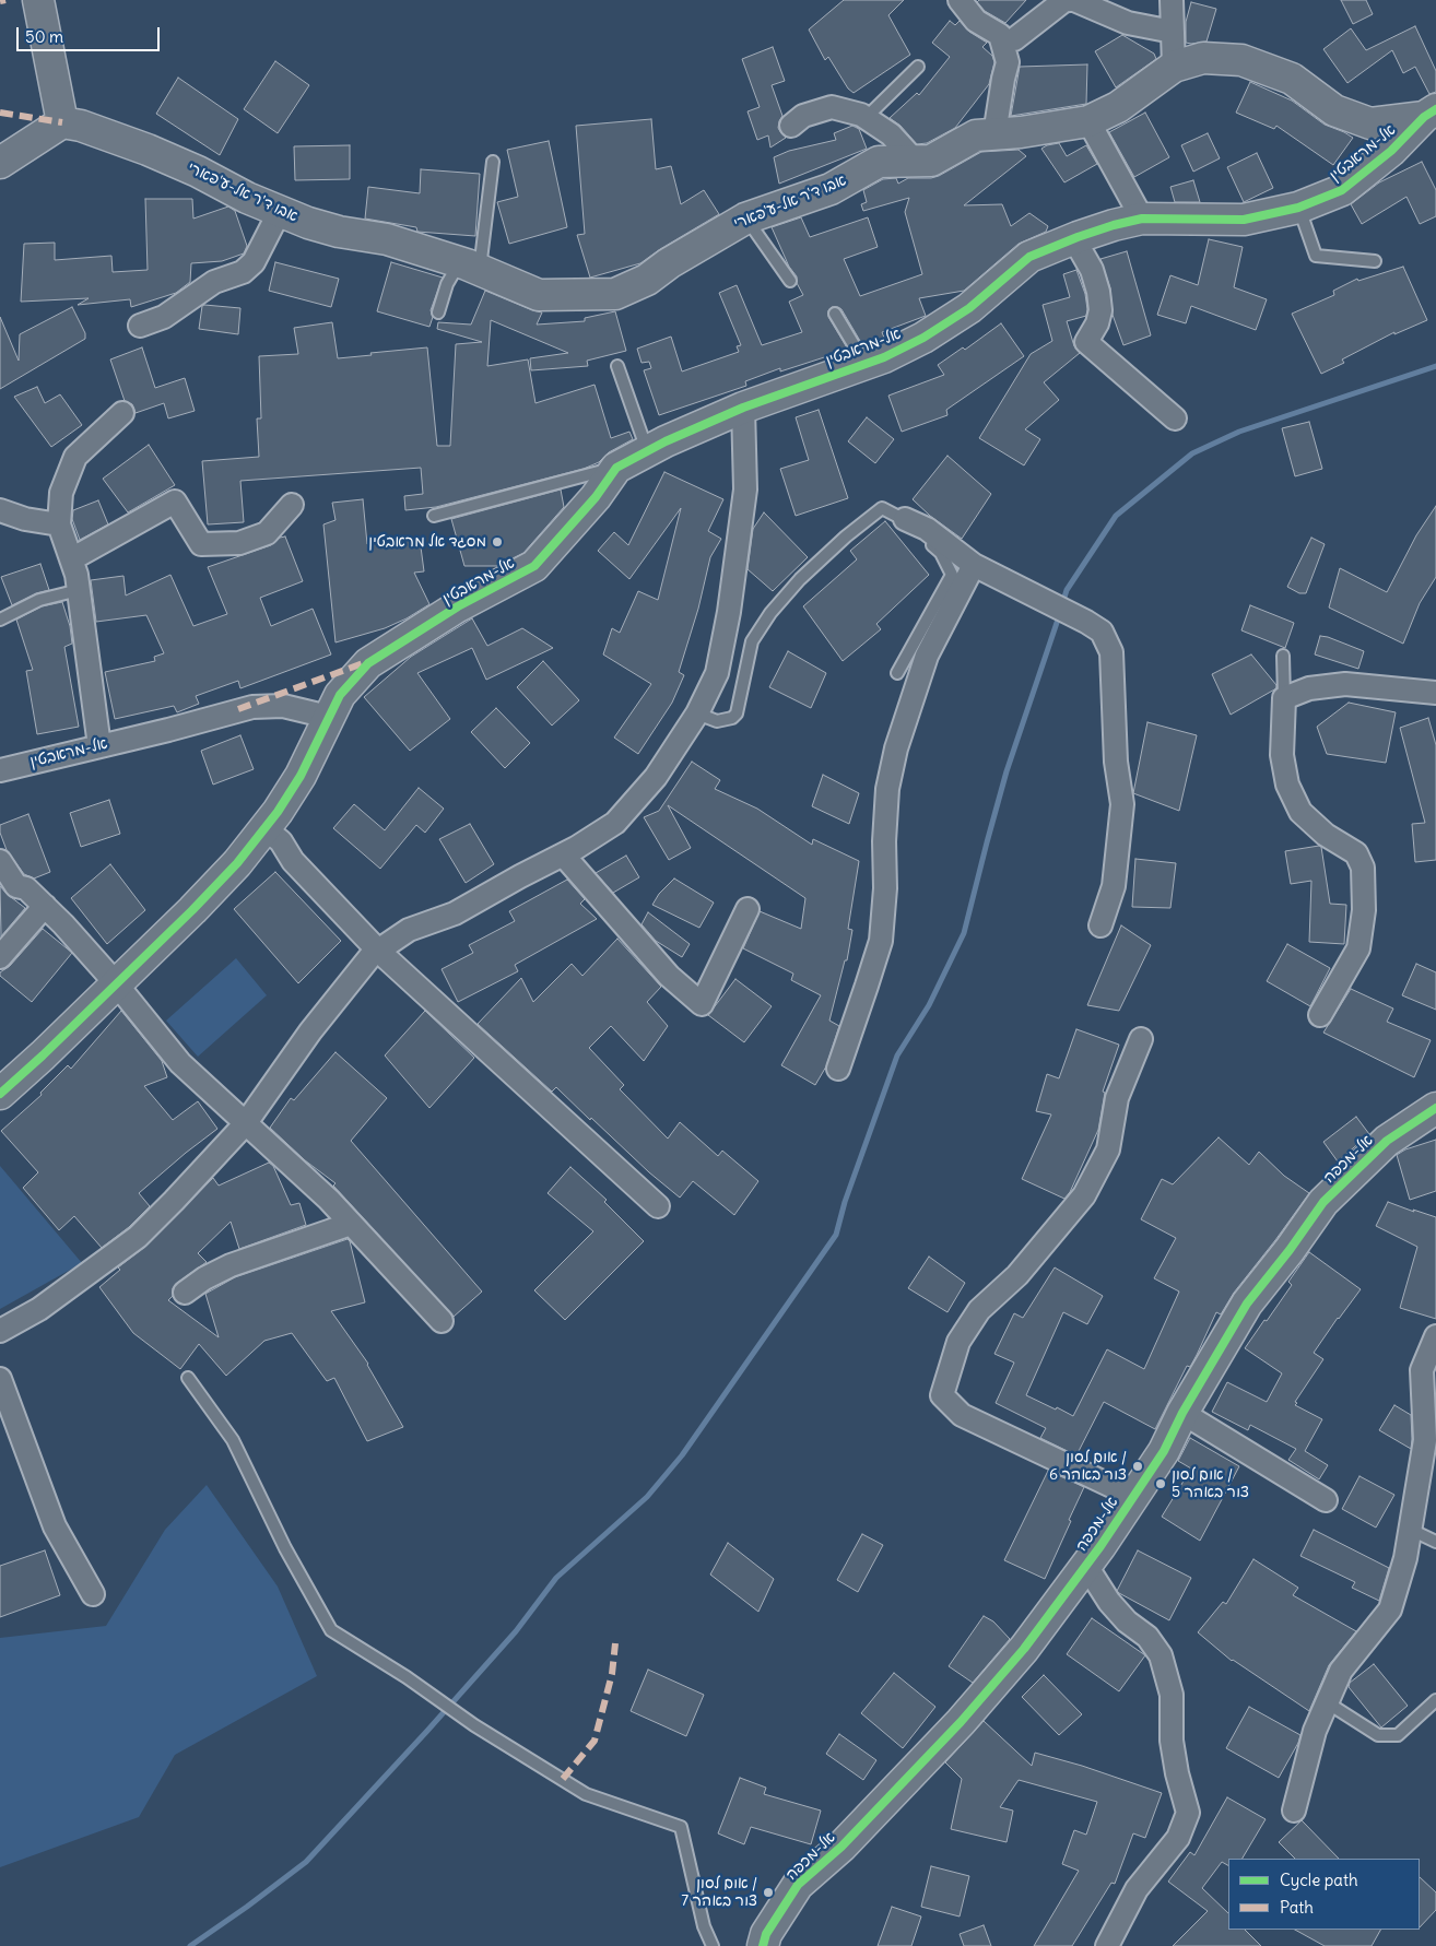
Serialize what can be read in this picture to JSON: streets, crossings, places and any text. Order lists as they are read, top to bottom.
{
  "streets": {
    "street": ["אל-מראבטין", "אבו ד'ר אל-ע'פארי", "אל-מכפה"]
  },
  "crossings": [
    ["אל-מראבטין", "אבו ד'ר אל-ע'פארי"]
  ],
  "places": [
    "מסגד אל מראבטין",
    "אום לסון / צור באהר 6",
    "אום לסון / צור באהר 5",
    "אום לסון / צור באהר 7"
  ],
  "legend": ["Cycle path", "Path"],
  "scale_bar": "50 m"
}
